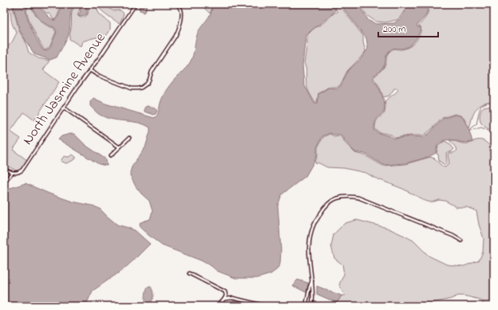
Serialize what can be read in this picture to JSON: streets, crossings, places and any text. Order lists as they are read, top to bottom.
{
  "streets": {
    "street": ["North Jasmine Avenue"]
  },
  "scale_bar": "200 m"
}
